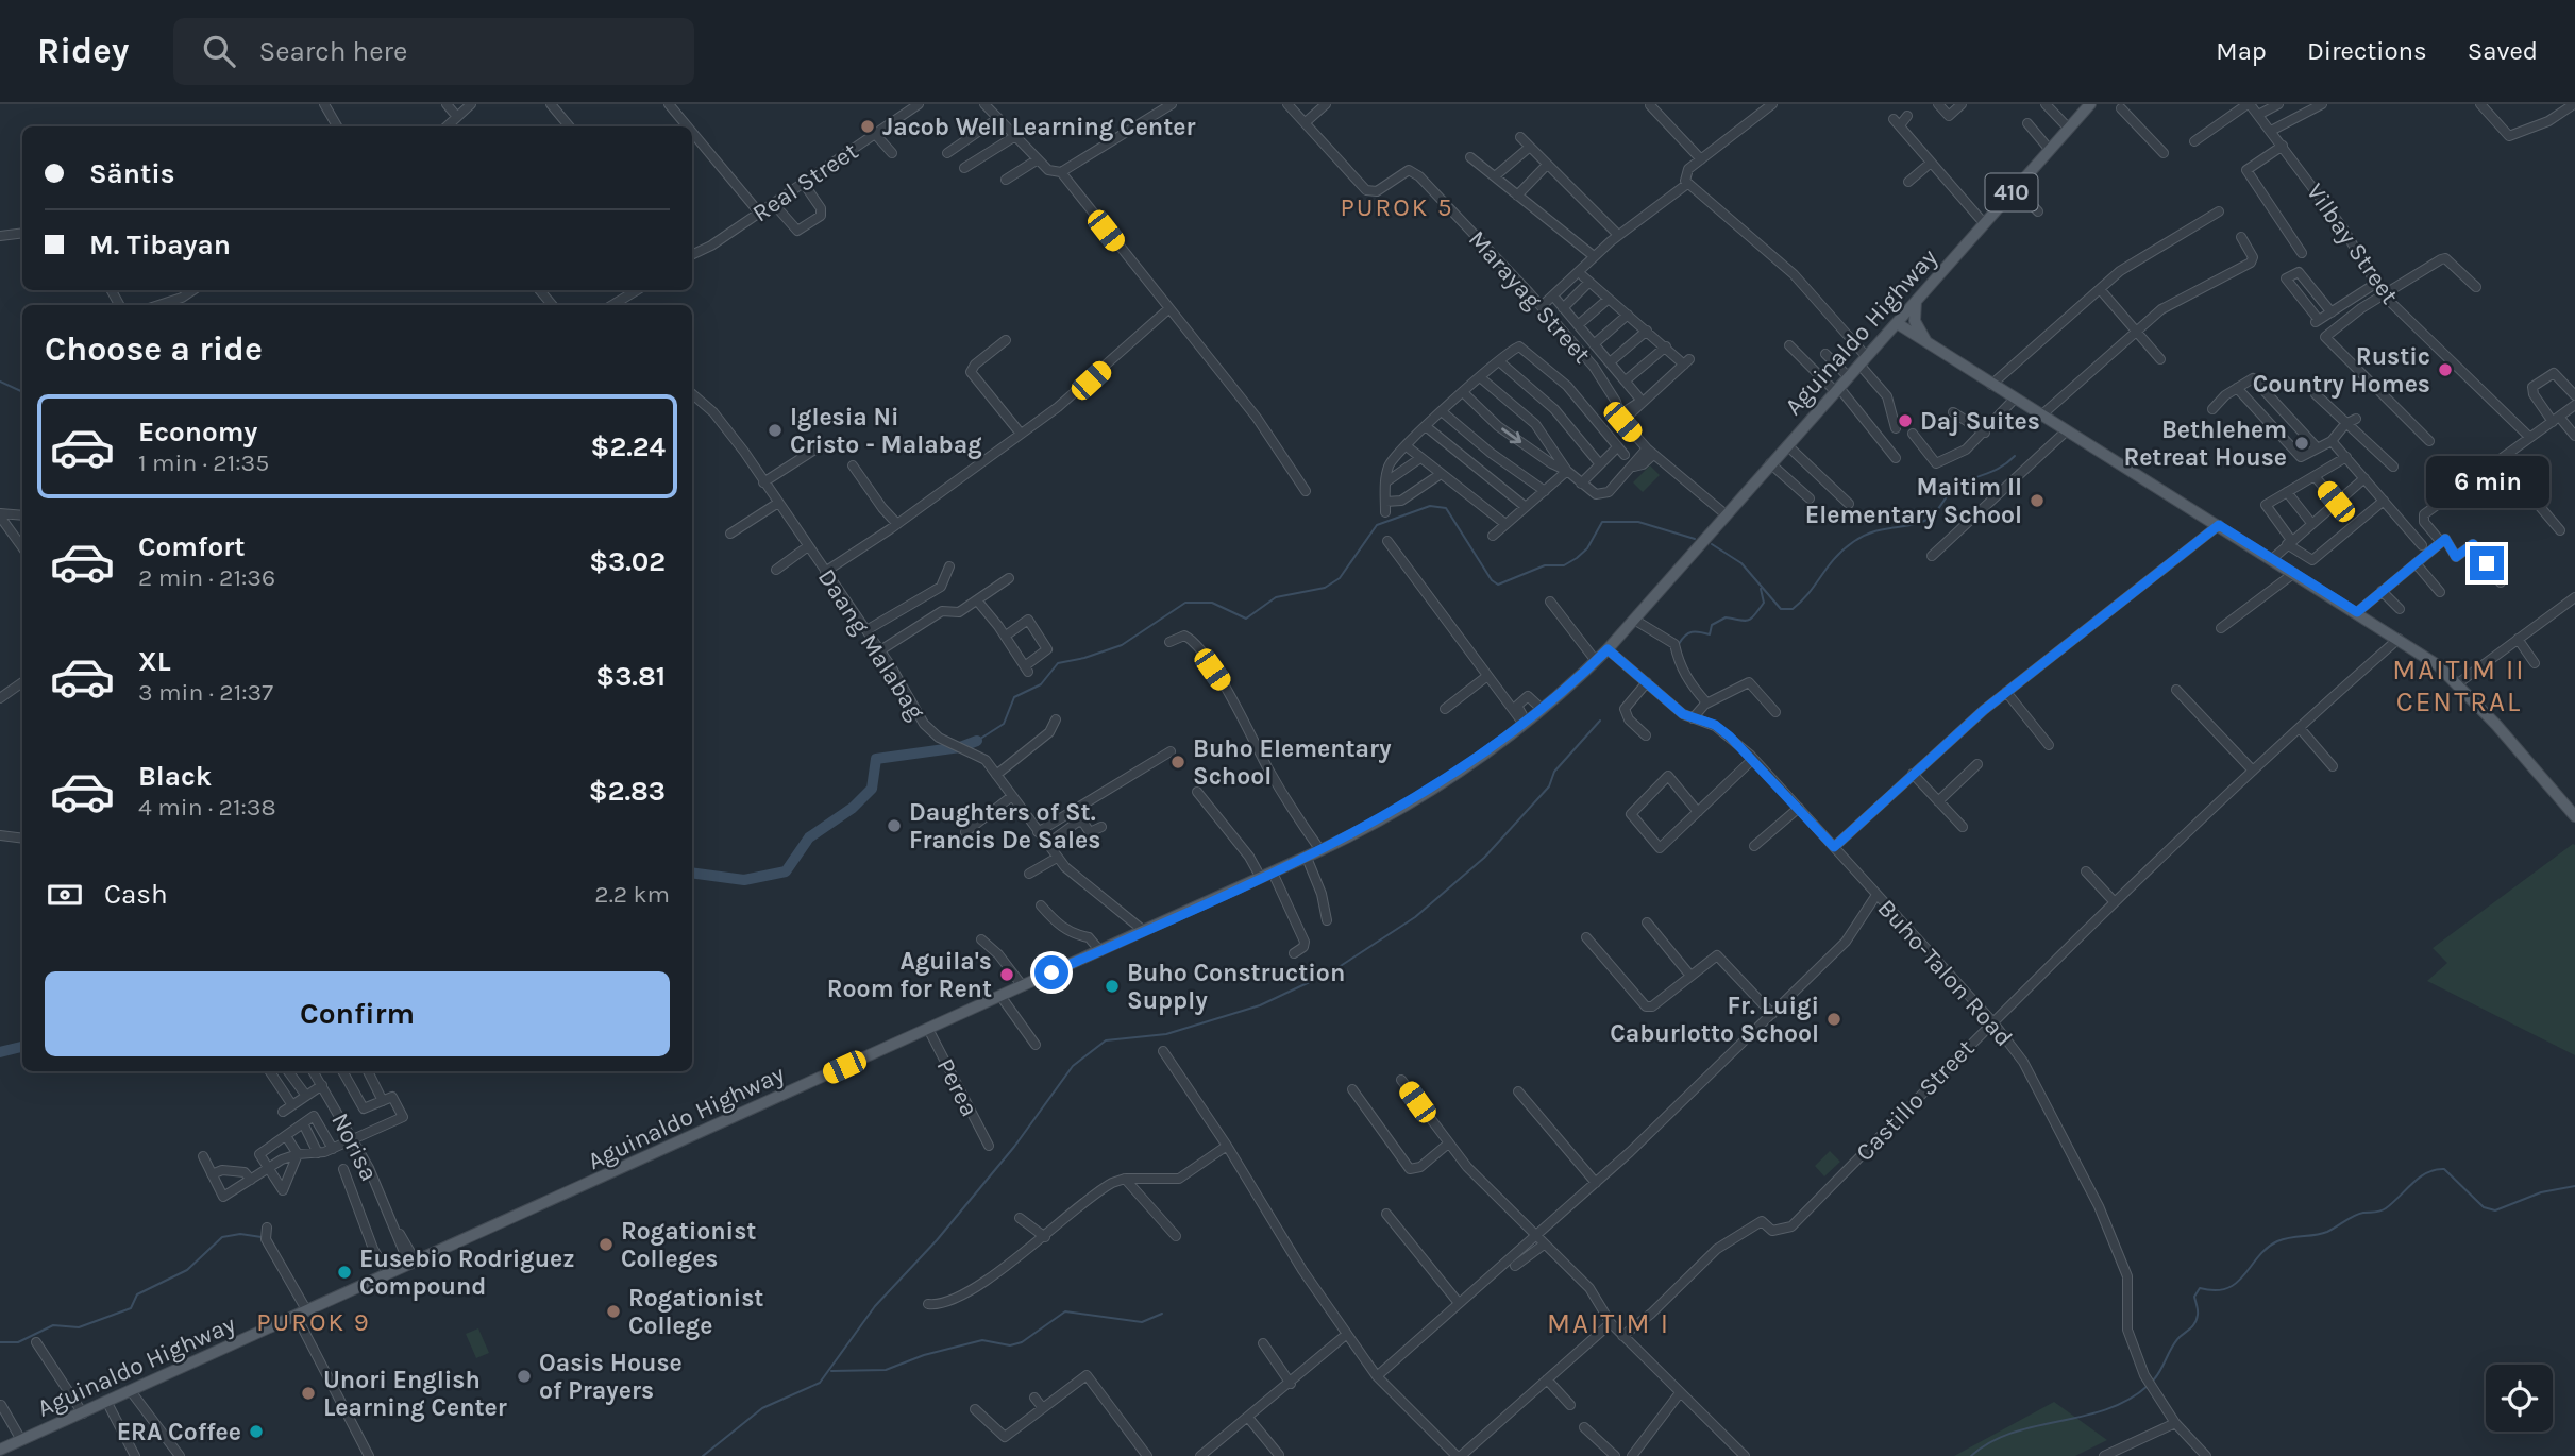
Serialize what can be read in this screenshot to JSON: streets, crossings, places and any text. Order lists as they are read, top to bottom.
{
  "streets": {
    "main road": ["410", "Aguinaldo Highway"],
    "street": [
      "Real Street",
      "Vilbay Street",
      "Marayag Street",
      "Daang Malabag",
      "Buho-Talon Road",
      "Perea",
      "Castillo Street",
      "Norisa"
    ]
  },
  "crossings": [
    ["Marayag Street", "Aguinaldo Highway"],
    ["Aguinaldo Highway", "Daang Malabag"],
    ["Aguinaldo Highway", "Buho-Talon Road"],
    ["Aguinaldo Highway", "Perea"],
    ["Aguinaldo Highway", "Norisa"],
    ["Buho-Talon Road", "Castillo Street"]
  ],
  "districts": [
    "PUROK 5",
    "MAITIM II CENTRAL",
    "PUROK 9",
    "MAITIM I"
  ],
  "places": [
    "Jacob Well Learning Center",
    "Rustic Country Homes",
    "Daj Suites",
    "Iglesia Ni Cristo - Malabag",
    "Bethlehem Retreat House",
    "Maitim II Elementary School",
    "Buho Elementary School",
    "Daughters of St. Francis De Sales",
    "Aguila's Room for Rent",
    "Buho Construction Supply",
    "Fr. Luigi Caburlotto School",
    "Rogationist Colleges",
    "Eusebio Rodriguez Compound",
    "Rogationist College",
    "Oasis House of Prayers",
    "Unori English Learning Center",
    "ERA Coffee"
  ],
  "page": {
    "header": "Ridey",
    "search": "Search here",
    "nav": ["Map", "Directions", "Saved"],
    "banner": ["Säntis", "M. Tibayan"],
    "heading": "Choose a ride",
    "list": [
      {
        "name": "Economy",
        "note": "1 min · 21:35",
        "value": "$2.24"
      },
      {
        "name": "Comfort",
        "note": "2 min · 21:36",
        "value": "$3.02"
      },
      {
        "name": "XL",
        "note": "3 min · 21:37",
        "value": "$3.81"
      },
      {
        "name": "Black",
        "note": "4 min · 21:38",
        "value": "$2.83"
      }
    ],
    "bubble": "6 min",
    "pay": ["Cash", "2.2 km"],
    "buttons": "Confirm"
  }
}
